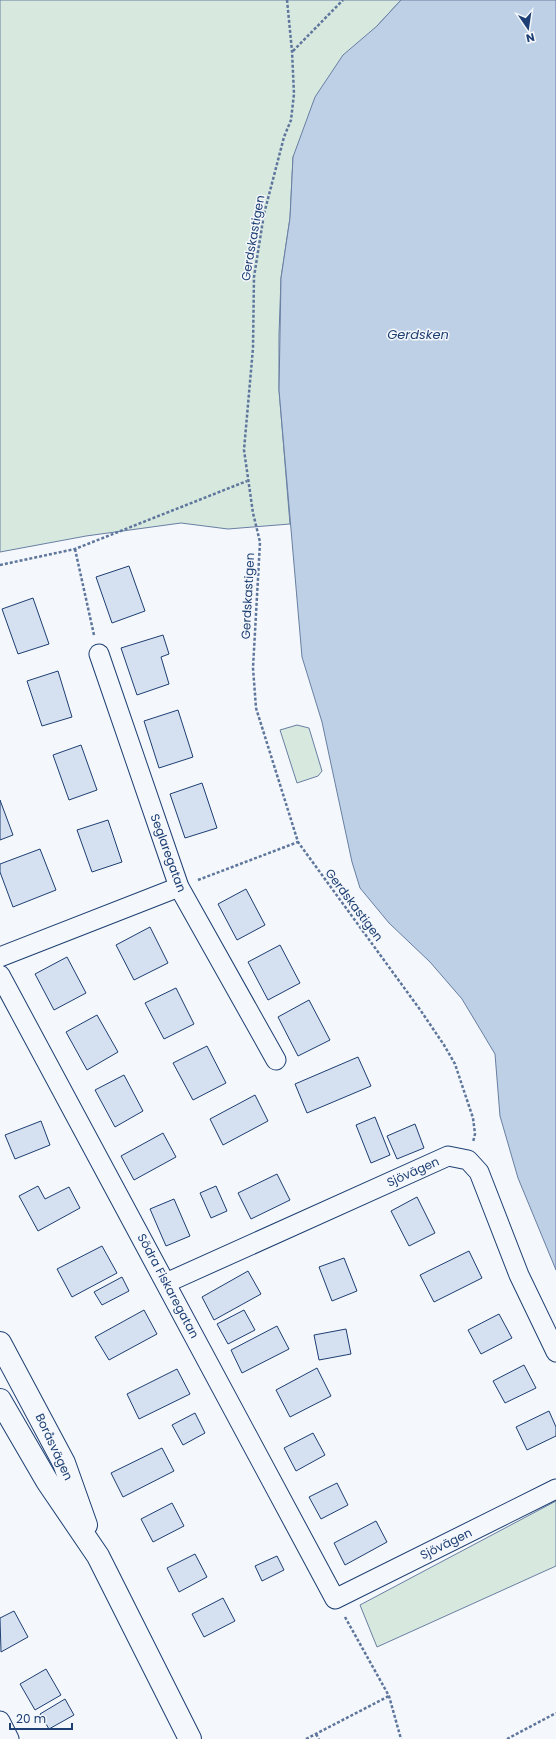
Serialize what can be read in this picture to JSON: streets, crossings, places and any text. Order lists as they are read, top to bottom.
{
  "streets": {
    "main road": ["Boråsvägen"],
    "street": ["Seglaregatan", "Sjövägen", "Södra Fiskaregatan"],
    "path": ["Gerdskastigen"]
  },
  "crossings": [
    ["Gerdskastigen", "Sjövägen"],
    ["Sjövägen", "Södra Fiskaregatan"]
  ],
  "water": ["Gerdsken"],
  "scale_bar": "20 m",
  "north": "bottom"
}
